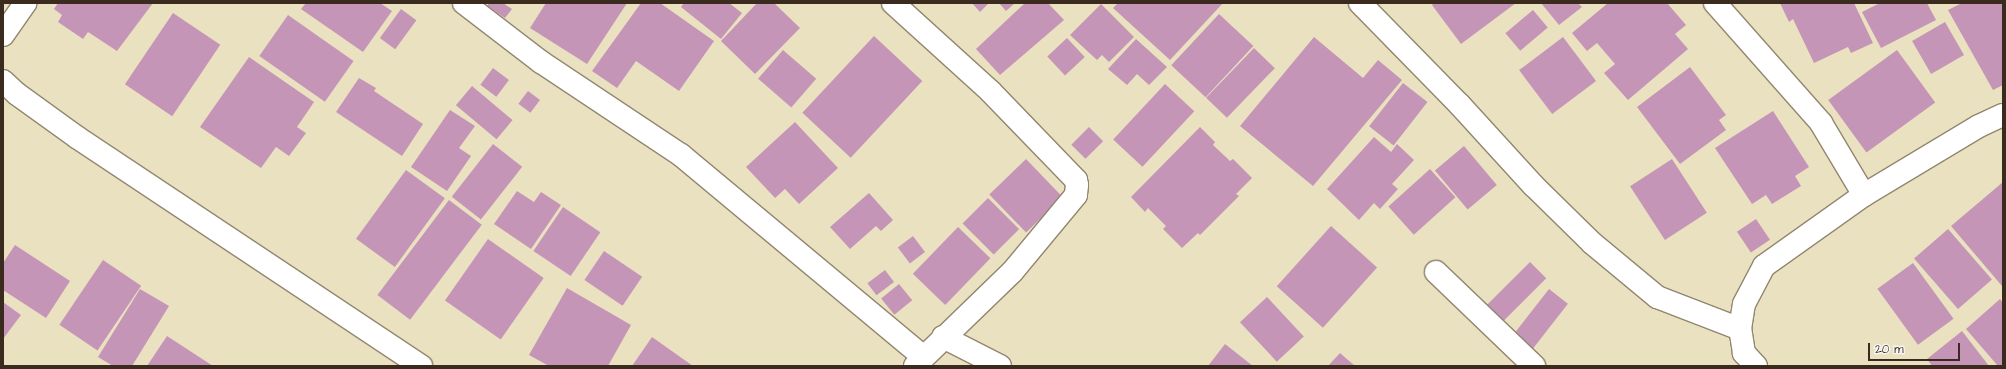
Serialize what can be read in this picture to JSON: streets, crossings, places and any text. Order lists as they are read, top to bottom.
{
  "scale_bar": "20 m"
}
